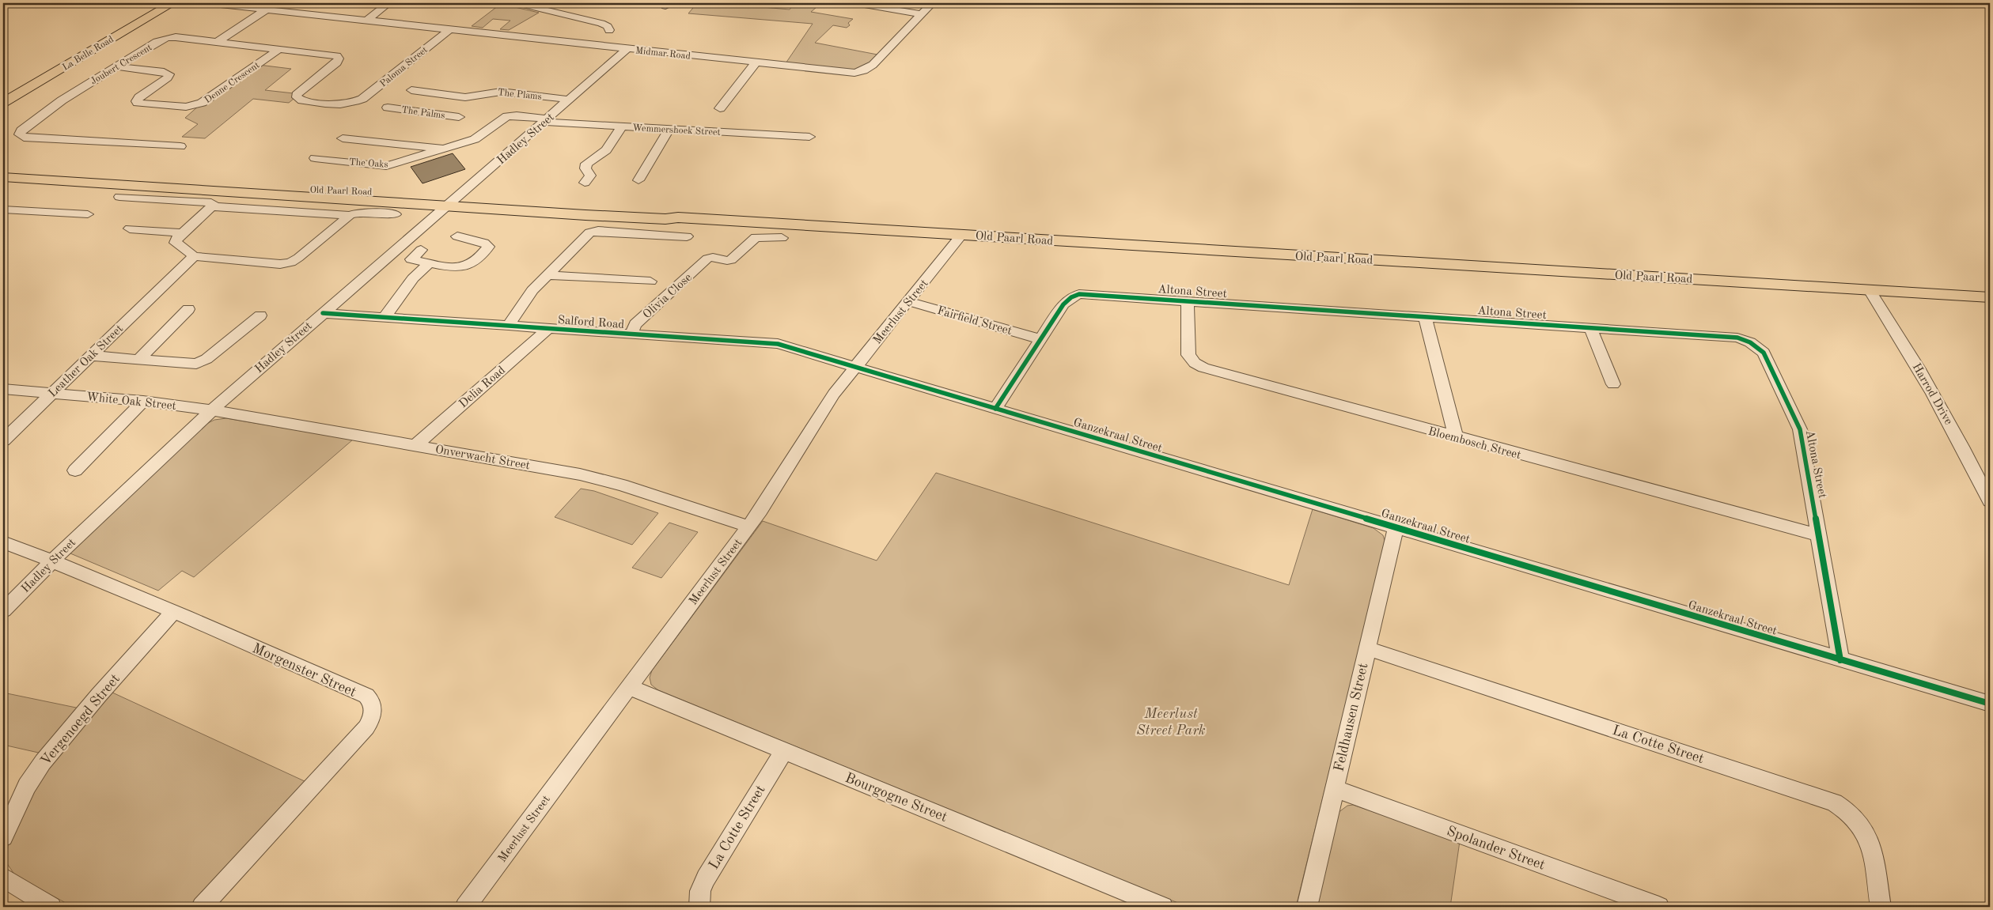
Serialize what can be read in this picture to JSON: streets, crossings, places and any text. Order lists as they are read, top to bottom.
{
  "streets": {
    "main road": ["La Belle Road", "Old Paarl Road"],
    "street": [
      "Midmar Road",
      "Joubert Crescent",
      "Paloma Street",
      "Denne Crescent",
      "The Plams",
      "The Palms",
      "Wemmershoek Street",
      "Hadley Street",
      "The Oaks",
      "Altona Street",
      "Olivia Close",
      "Meerlust Street",
      "Fairfield Street",
      "Salford Road",
      "Leather Oak Street",
      "Delia Road",
      "Harrod Drive",
      "White Oak Street",
      "Ganzekraal Street",
      "Bloembosch Street",
      "Onverwacht Street",
      "Morgenster Street",
      "Feldhausen Street",
      "Vergenoegd Street",
      "La Cotte Street",
      "Bourgogne Street",
      "Spolander Street"
    ]
  },
  "crossings": [
    ["Midmar Road", "Paloma Street"],
    ["Midmar Road", "Hadley Street"],
    ["Joubert Crescent", "Paloma Street"],
    ["Joubert Crescent", "Denne Crescent"],
    ["The Plams", "Hadley Street"],
    ["Wemmershoek Street", "Hadley Street"],
    ["Wemmershoek Street", "The Oaks"],
    ["Hadley Street", "The Oaks"],
    ["Hadley Street", "Old Paarl Road"],
    ["Hadley Street", "Salford Road"],
    ["Hadley Street", "White Oak Street"],
    ["Hadley Street", "Onverwacht Street"],
    ["Hadley Street", "Morgenster Street"],
    ["Old Paarl Road", "Meerlust Street"],
    ["Old Paarl Road", "Harrod Drive"],
    ["Altona Street", "Fairfield Street"],
    ["Altona Street", "Ganzekraal Street"],
    ["Altona Street", "Bloembosch Street"],
    ["Olivia Close", "Salford Road"],
    ["Meerlust Street", "Fairfield Street"],
    ["Meerlust Street", "Salford Road"],
    ["Meerlust Street", "Ganzekraal Street"],
    ["Meerlust Street", "Onverwacht Street"],
    ["Meerlust Street", "Bourgogne Street"],
    ["Salford Road", "Delia Road"],
    ["Salford Road", "Ganzekraal Street"],
    ["Leather Oak Street", "White Oak Street"],
    ["Delia Road", "Onverwacht Street"],
    ["White Oak Street", "Onverwacht Street"],
    ["Ganzekraal Street", "Feldhausen Street"],
    ["Morgenster Street", "Vergenoegd Street"],
    ["Feldhausen Street", "La Cotte Street"],
    ["Feldhausen Street", "Spolander Street"],
    ["La Cotte Street", "Bourgogne Street"]
  ],
  "parks": ["Meerlust Street Park"]
}
